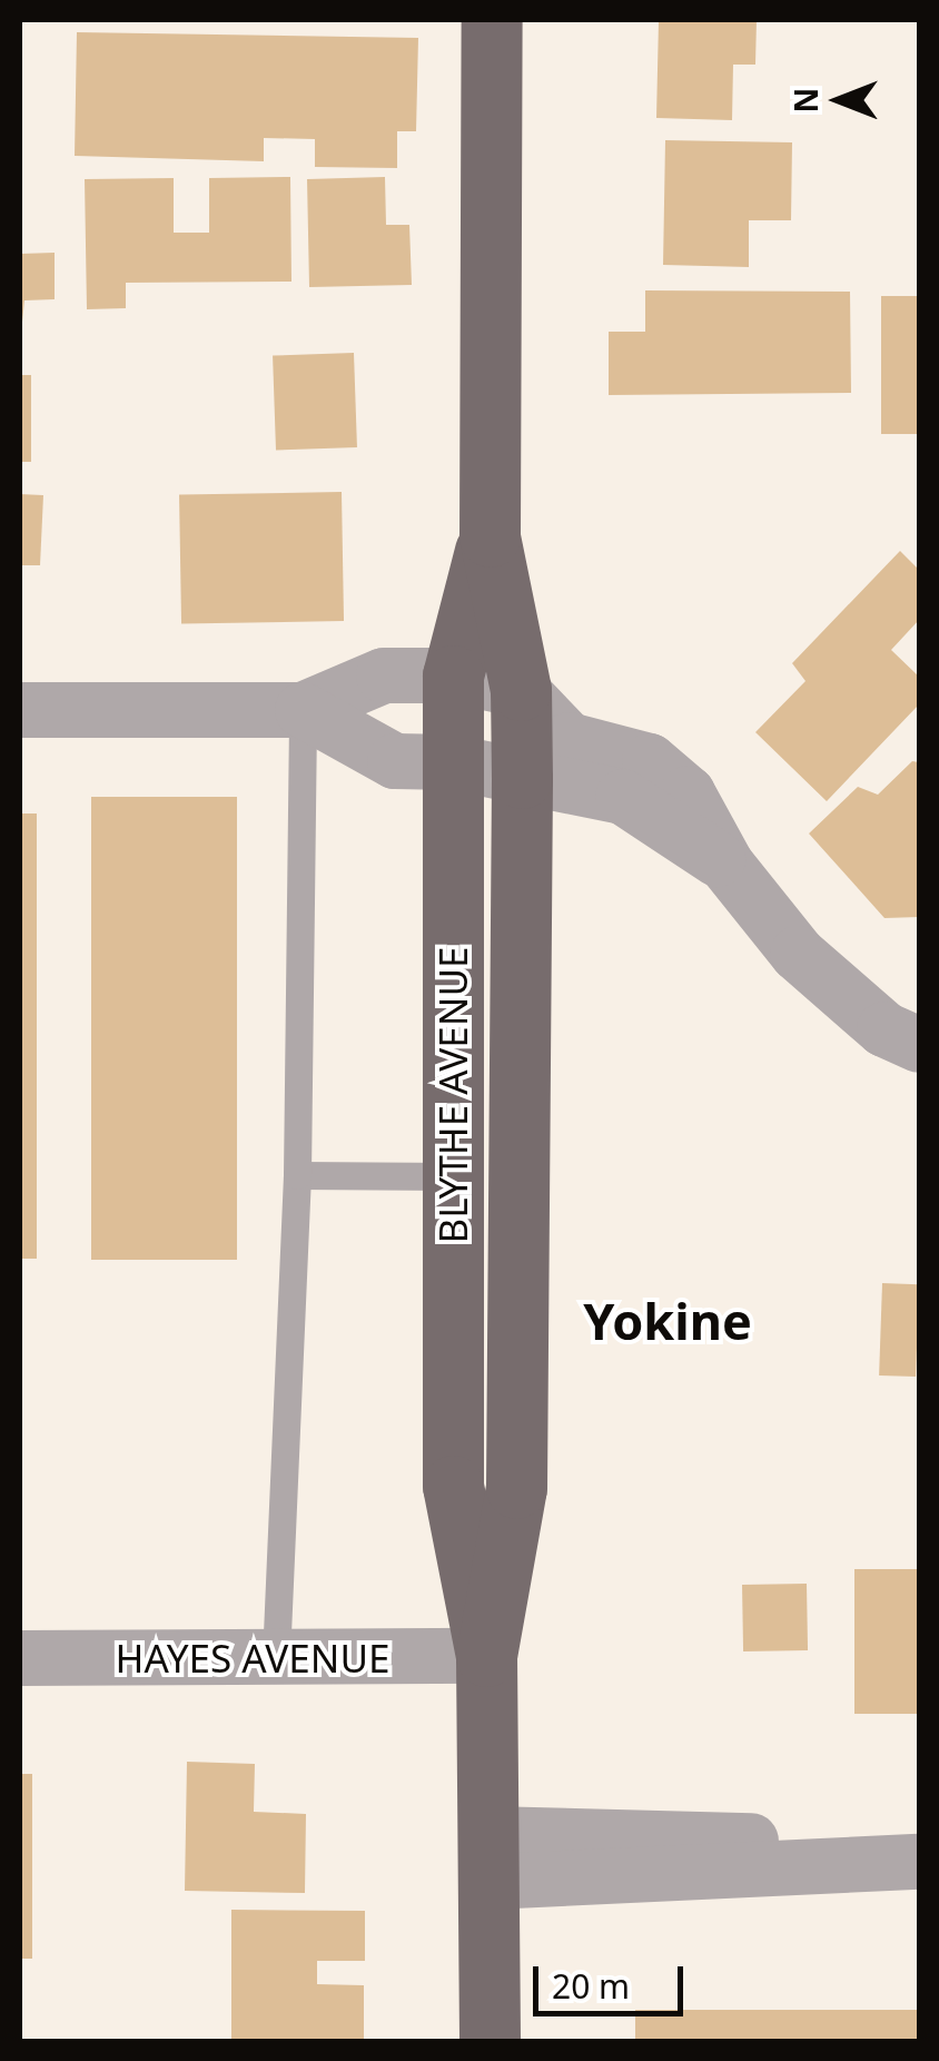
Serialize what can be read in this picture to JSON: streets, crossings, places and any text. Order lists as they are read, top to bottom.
{
  "streets": {
    "main road": ["BLYTHE AVENUE"],
    "street": ["HAYES AVENUE"]
  },
  "crossings": [
    ["BLYTHE AVENUE", "HAYES AVENUE"]
  ],
  "districts": ["Yokine"],
  "scale_bar": "20 m",
  "north": "left"
}
